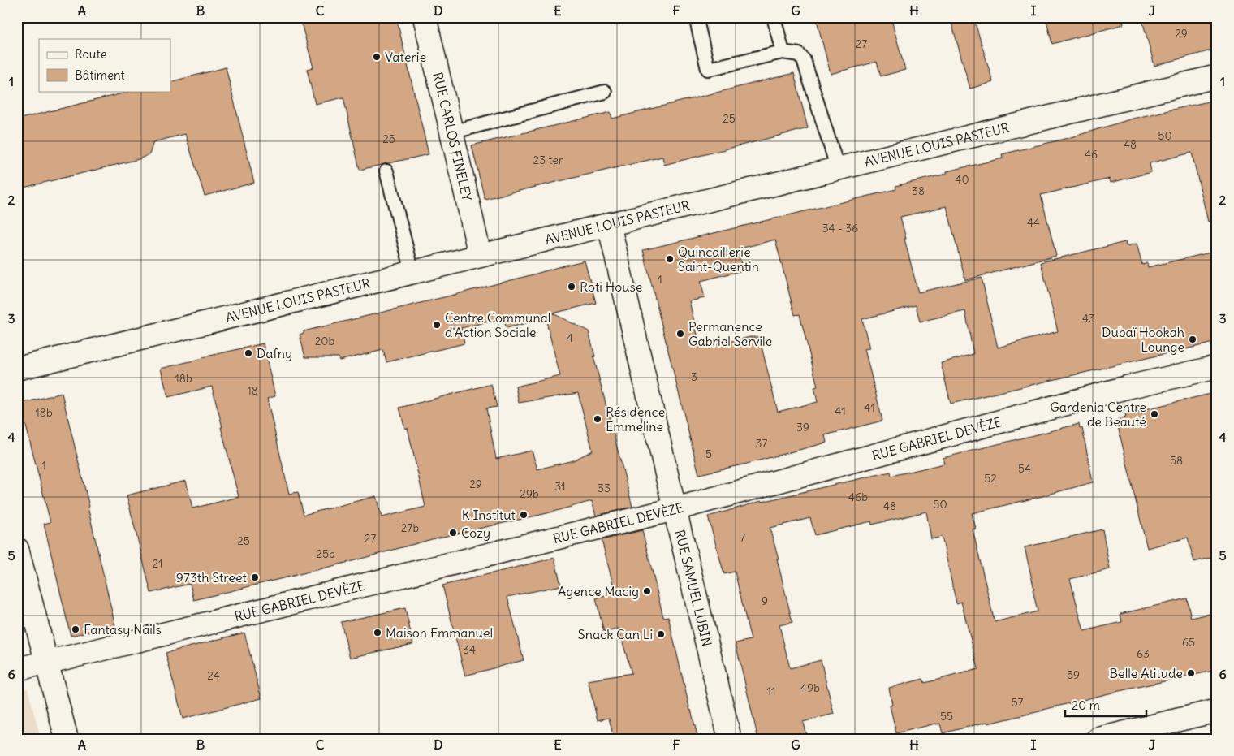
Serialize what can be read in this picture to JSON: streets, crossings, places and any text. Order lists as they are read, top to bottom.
{
  "streets": {
    "street": [
      "RUE CARLOS FINELEY",
      "AVENUE LOUIS PASTEUR",
      "RUE GABRIEL DEVÈZE",
      "RUE SAMUEL LUBIN"
    ]
  },
  "crossings": [
    ["RUE CARLOS FINELEY", "AVENUE LOUIS PASTEUR"],
    ["AVENUE LOUIS PASTEUR", "RUE SAMUEL LUBIN"],
    ["RUE GABRIEL DEVÈZE", "RUE SAMUEL LUBIN"]
  ],
  "places": [
    "Vaterie",
    "Quincaillerie Saint-Quentin",
    "Roti House",
    "Centre Communal d'Action Sociale",
    "Permanence Gabriel Servile",
    "Dubaï Hookah Lounge",
    "Dafny",
    "Gardenia Centre de Beauté",
    "Résidence Emmeline",
    "K Institut",
    "Cozy",
    "973th Street",
    "Agence Macig",
    "Fantasy Nails",
    "Maison Emmanuel",
    "Snack Can Li",
    "Belle Atitude"
  ],
  "house_numbers": [
    "29",
    "27",
    "25",
    "50",
    "25",
    "48",
    "46",
    "23 ter",
    "40",
    "38",
    "44",
    "34 - 36",
    "1",
    "43",
    "4",
    "20b",
    "3",
    "18b",
    "18",
    "41",
    "41",
    "18b",
    "39",
    "37",
    "5",
    "58",
    "1",
    "54",
    "52",
    "29",
    "31",
    "33",
    "29b",
    "46b",
    "50",
    "48",
    "27b",
    "7",
    "27",
    "25",
    "25b",
    "21",
    "9",
    "65",
    "34",
    "63",
    "59",
    "24",
    "49b",
    "11",
    "57",
    "55"
  ],
  "legend": ["Route", "Bâtiment"],
  "scale_bar": "20 m",
  "grid": {
    "columns": [
      "A",
      "B",
      "C",
      "D",
      "E",
      "F",
      "G",
      "H",
      "I",
      "J"
    ],
    "rows": [
      "1",
      "2",
      "3",
      "4",
      "5",
      "6"
    ]
  }
}
